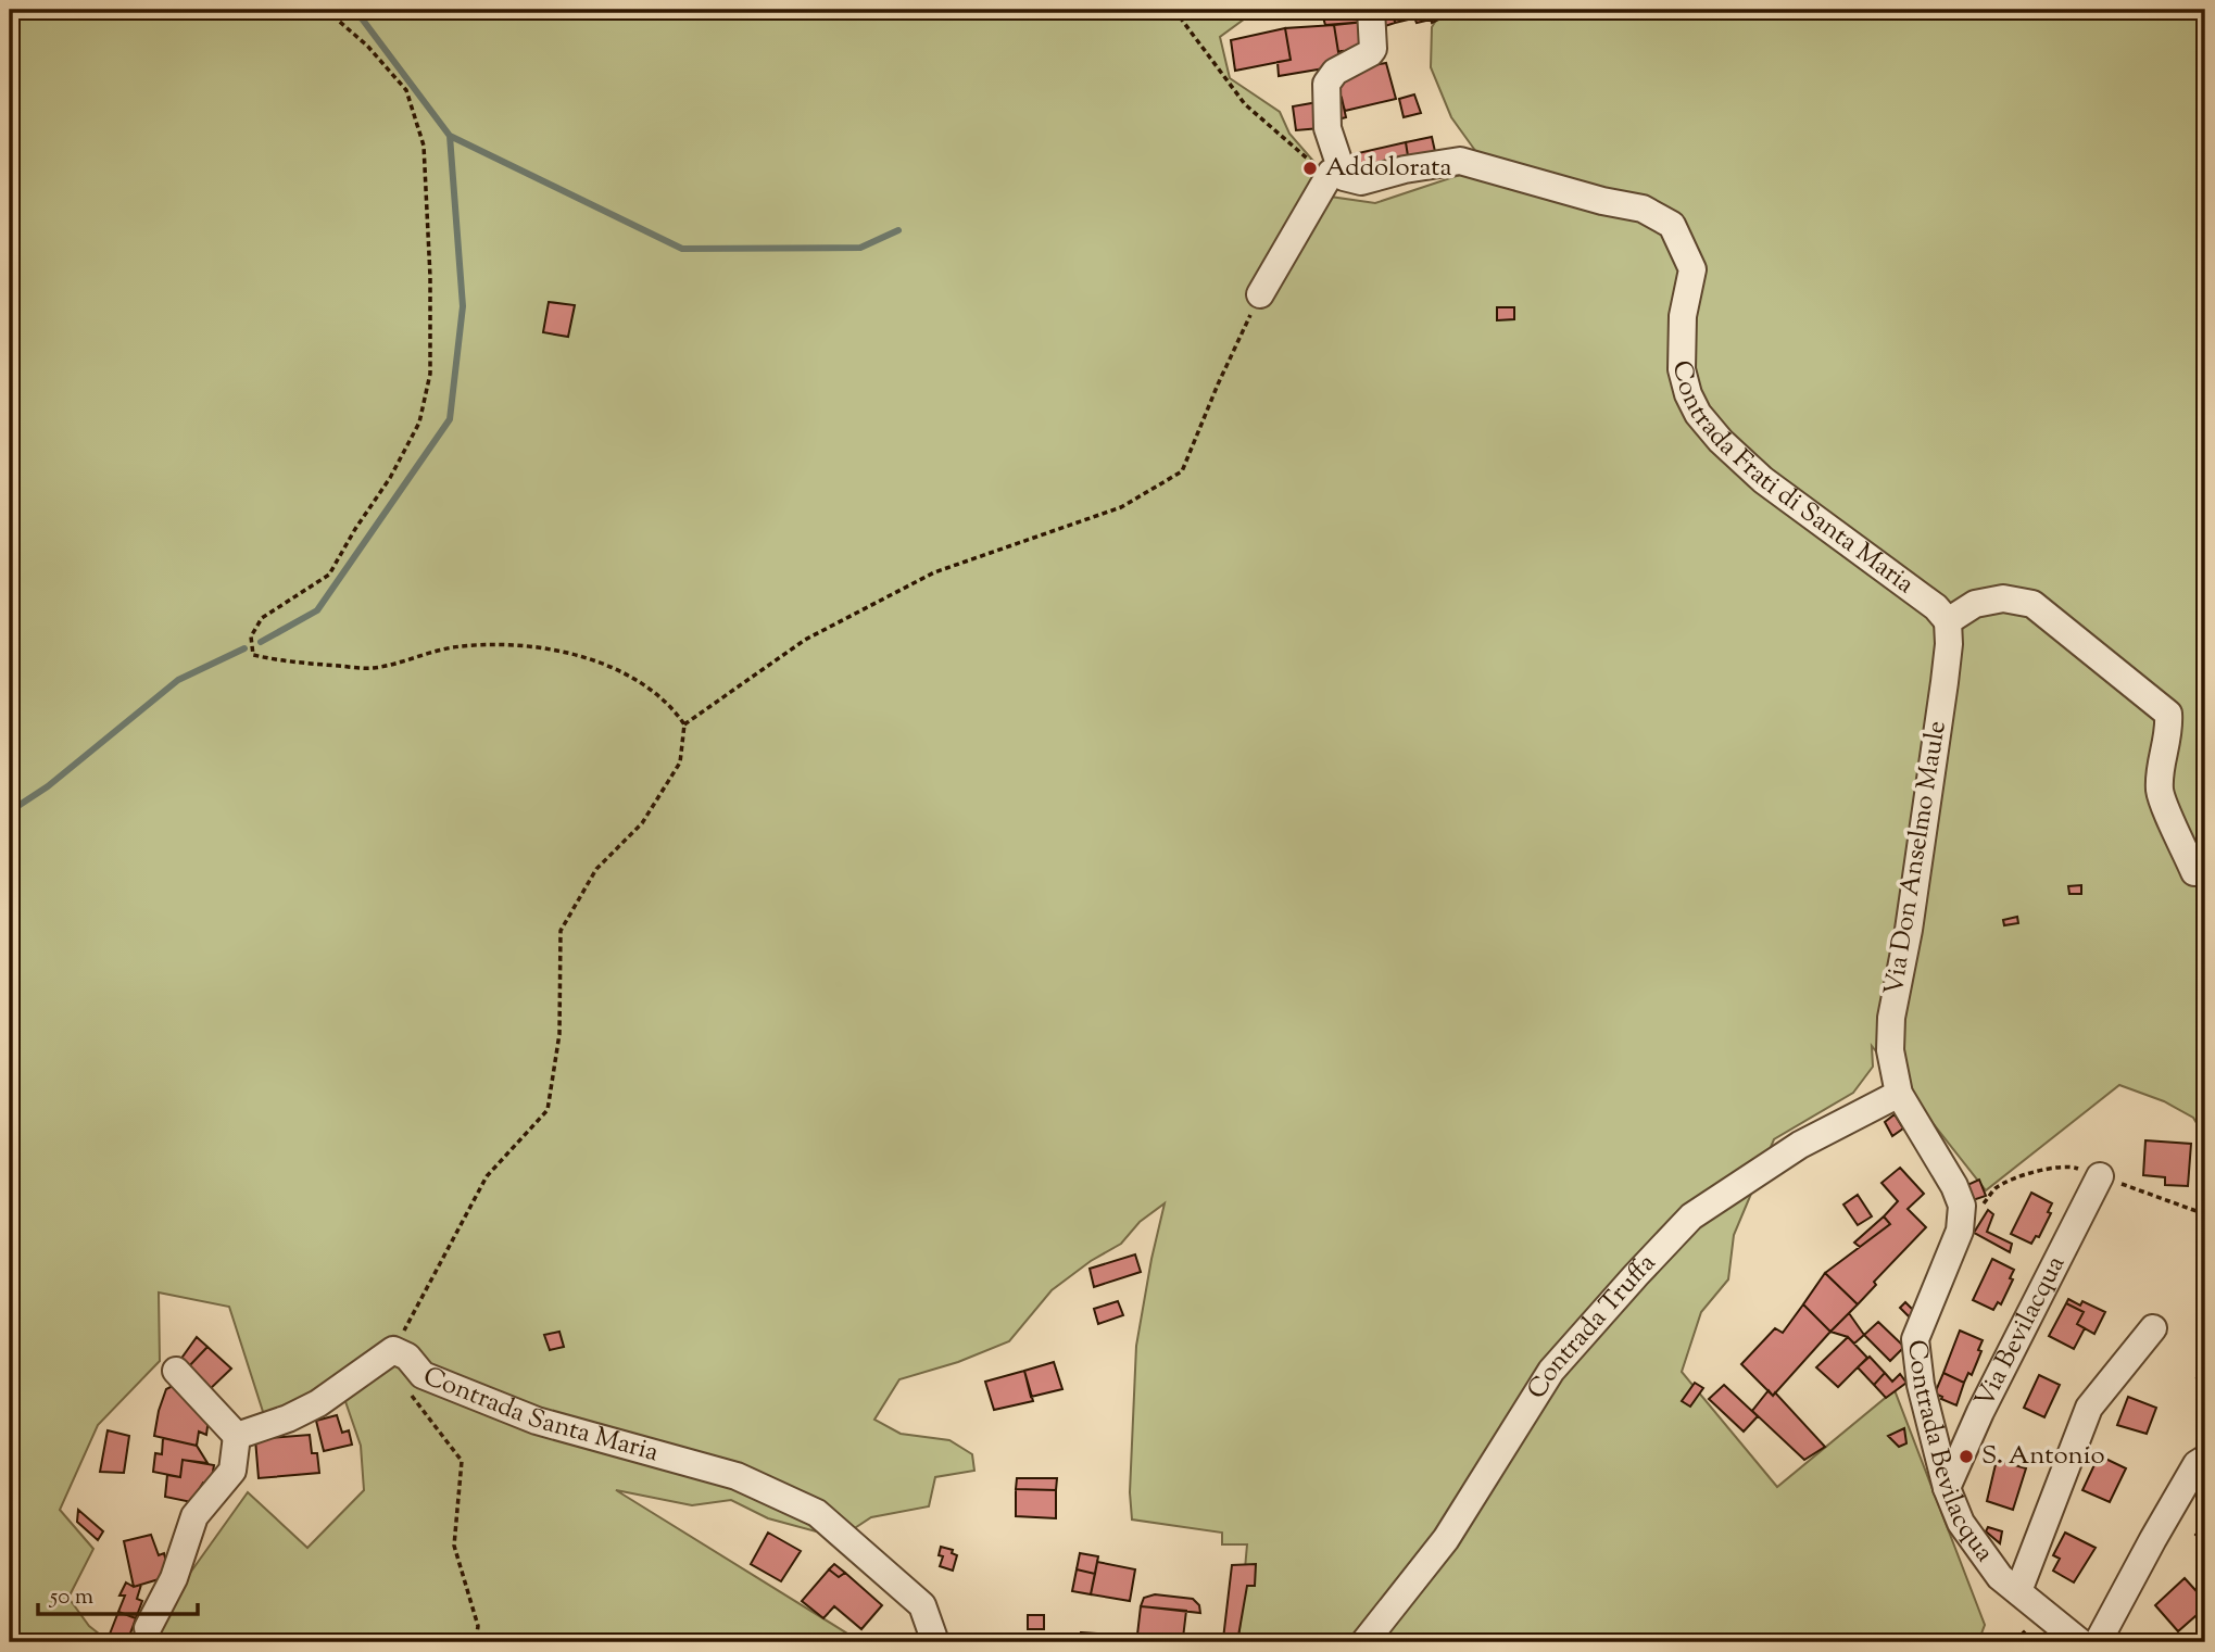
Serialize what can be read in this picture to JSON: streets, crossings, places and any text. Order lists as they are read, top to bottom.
{
  "streets": {
    "street": [
      "Contrada Frati di Santa Maria",
      "Via Don Anselmo Maule",
      "Contrada Truffa",
      "Via Bevilacqua",
      "Contrada Santa Maria",
      "Contrada Bevilacqua"
    ]
  },
  "crossings": [
    ["Contrada Frati di Santa Maria", "Via Don Anselmo Maule"],
    ["Via Don Anselmo Maule", "Contrada Truffa"],
    ["Via Don Anselmo Maule", "Contrada Bevilacqua"],
    ["Contrada Truffa", "Contrada Bevilacqua"],
    ["Via Bevilacqua", "Contrada Bevilacqua"]
  ],
  "places": ["Addolorata", "S. Antonio"],
  "scale_bar": "50 m"
}
